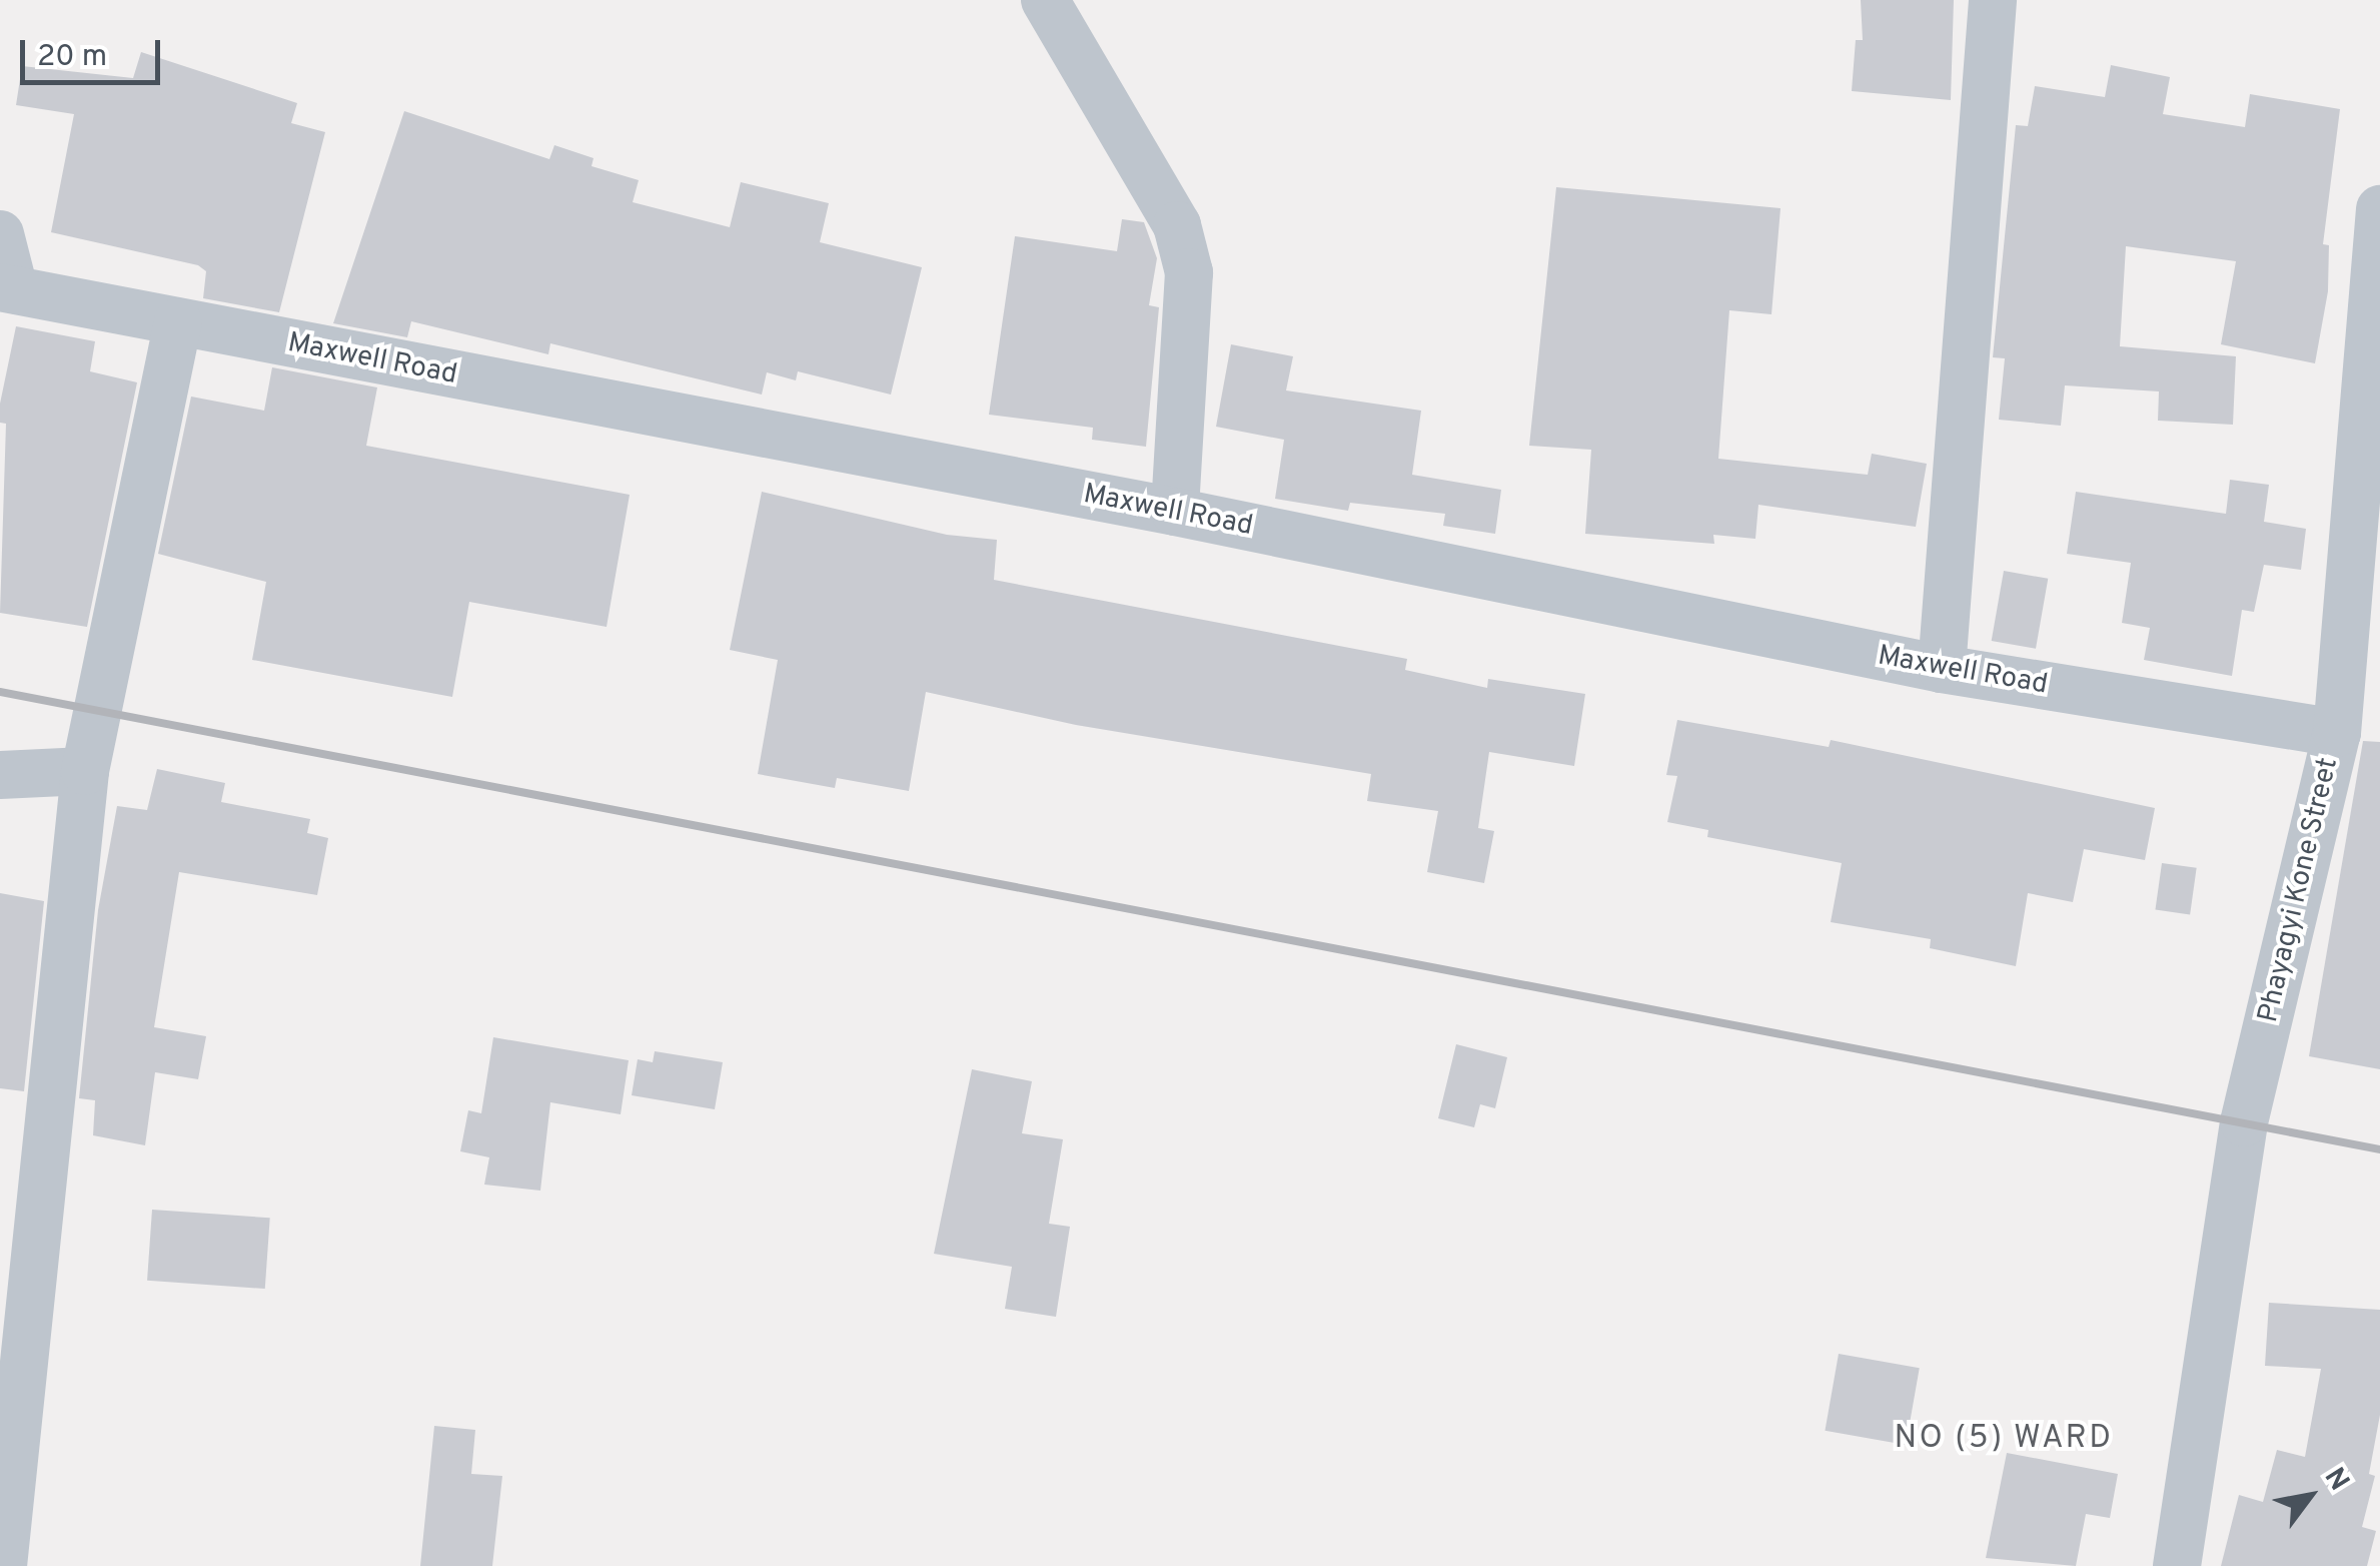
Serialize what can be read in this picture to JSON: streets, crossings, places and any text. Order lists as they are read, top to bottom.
{
  "streets": {
    "street": ["Maxwell Road", "Phayagyi Kone Street"]
  },
  "crossings": [
    ["Maxwell Road", "Phayagyi Kone Street"]
  ],
  "districts": ["NO (5) WARD"],
  "scale_bar": "20 m",
  "north": "top right"
}
